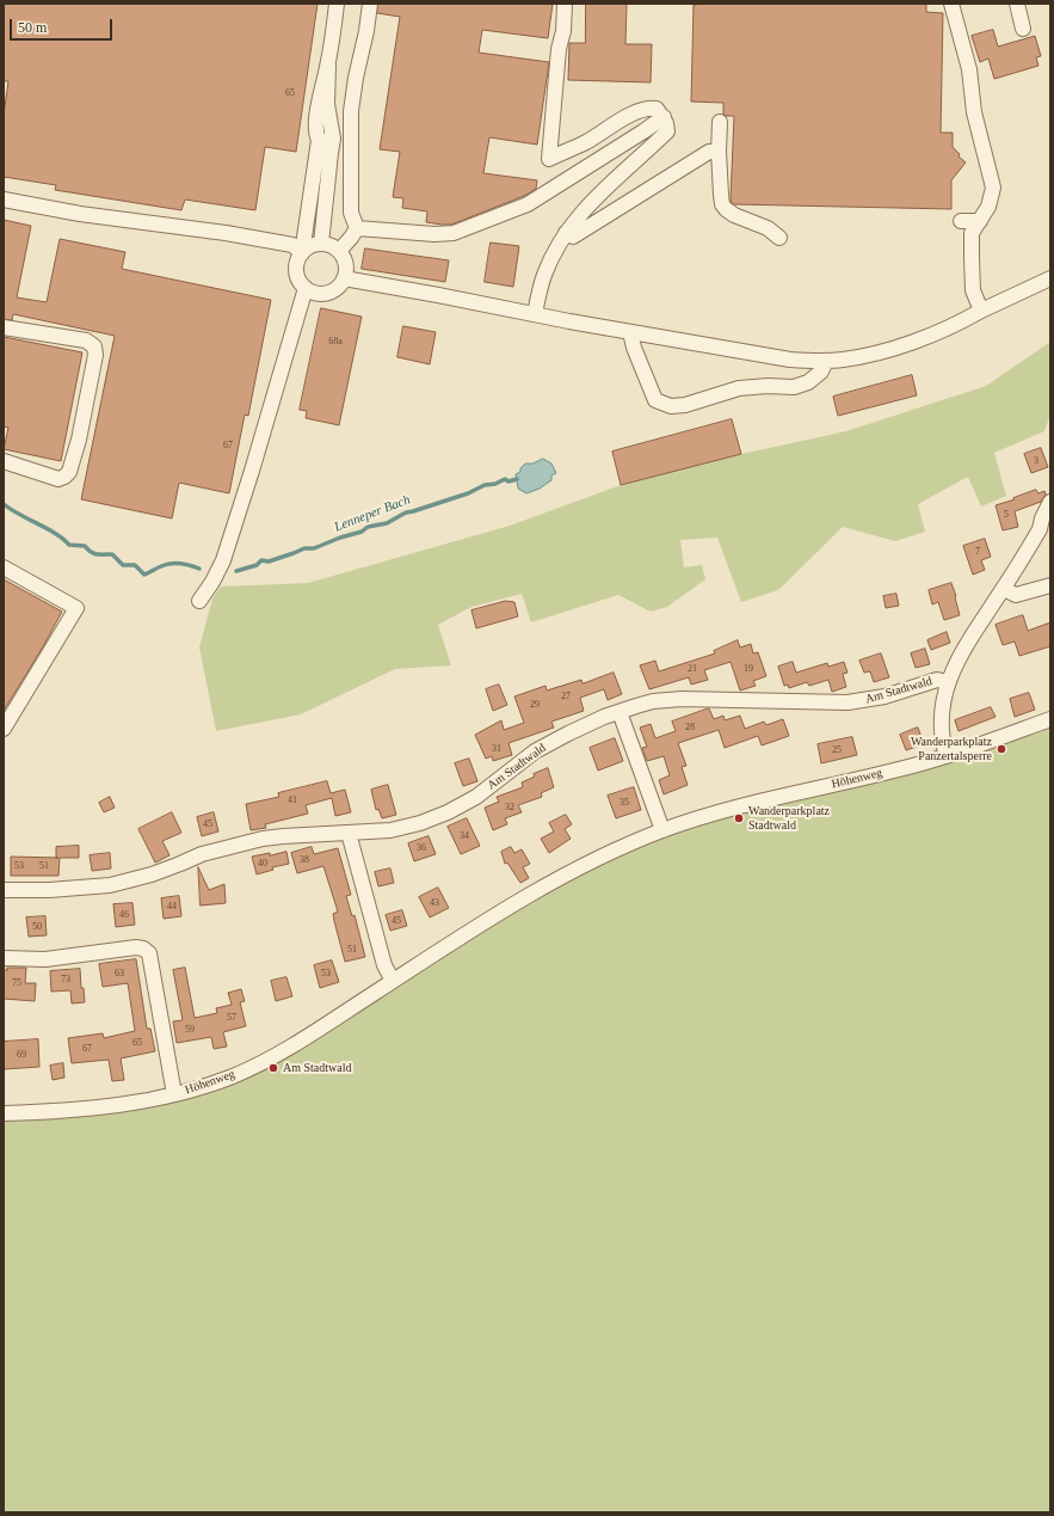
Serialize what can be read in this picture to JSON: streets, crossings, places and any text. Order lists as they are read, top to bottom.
{
  "streets": {
    "street": ["Am Stadtwald", "Höhenweg"]
  },
  "crossings": [
    ["Am Stadtwald", "Höhenweg"]
  ],
  "water": ["Lenneper Bach"],
  "places": ["Wanderparkplatz Panzertalsperre", "Wanderparkplatz Stadtwald", "Am Stadtwald"],
  "house_numbers": [
    "65",
    "68a",
    "67",
    "3",
    "5",
    "7",
    "21",
    "19",
    "27",
    "29",
    "28",
    "31",
    "25",
    "41",
    "35",
    "32",
    "45",
    "34",
    "36",
    "38",
    "40",
    "53",
    "51",
    "43",
    "44",
    "46",
    "45",
    "50",
    "51",
    "63",
    "53",
    "73",
    "75",
    "57",
    "59",
    "65",
    "67",
    "69"
  ],
  "scale_bar": "50 m"
}
